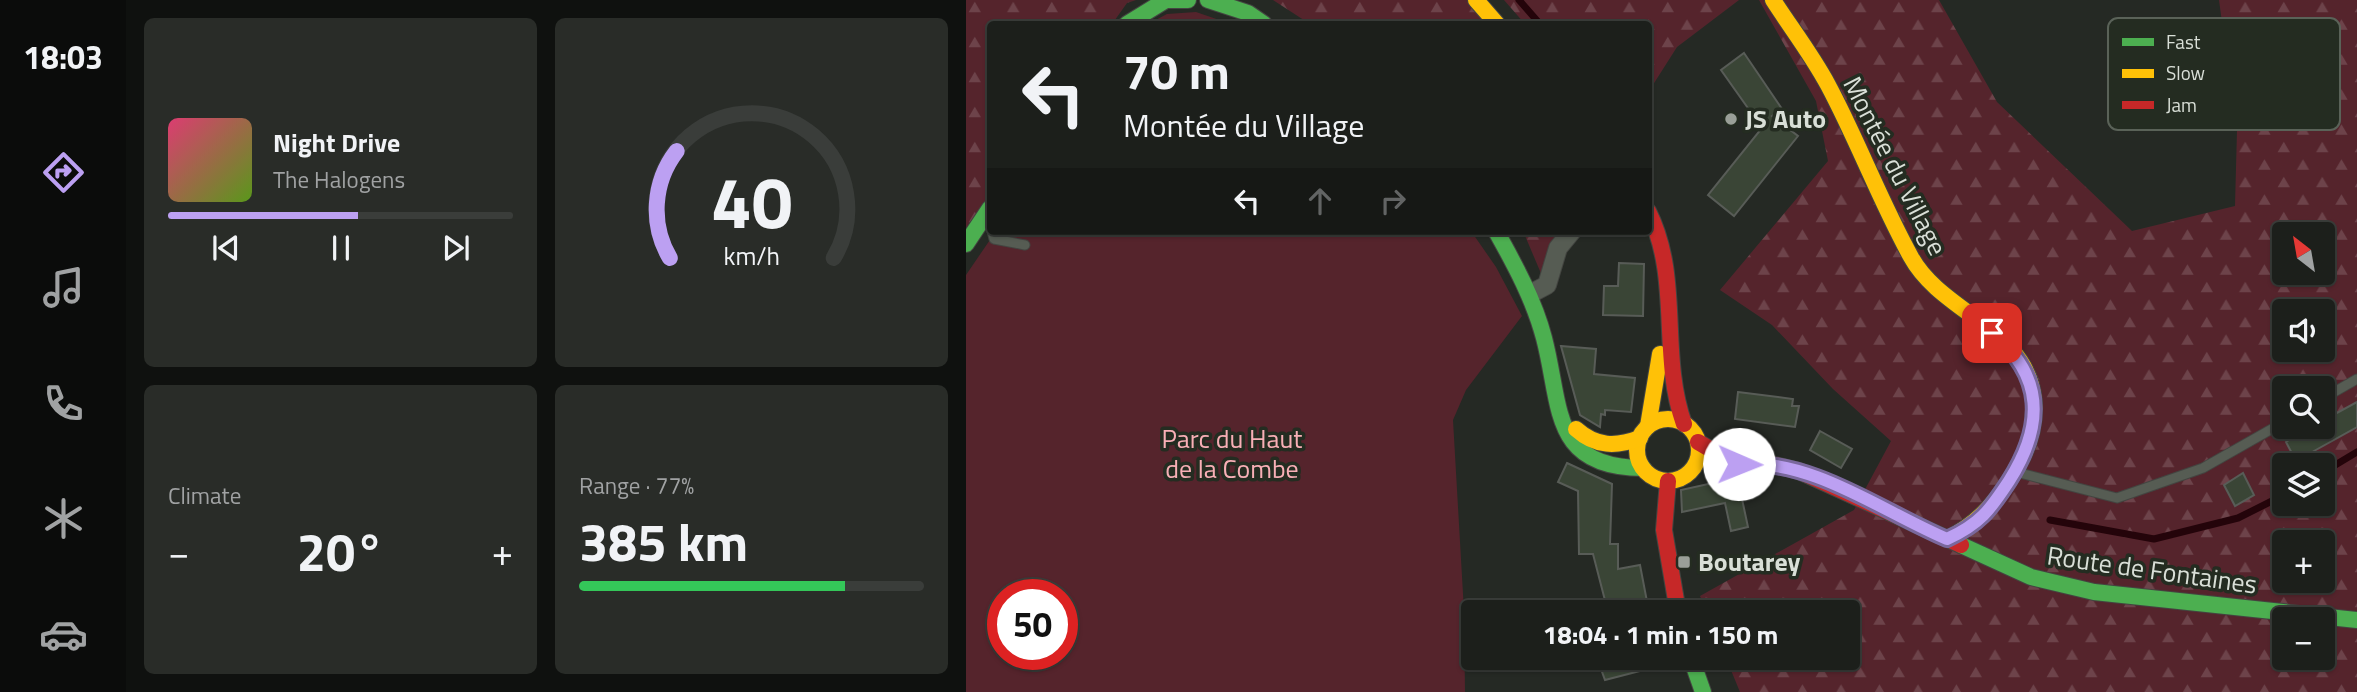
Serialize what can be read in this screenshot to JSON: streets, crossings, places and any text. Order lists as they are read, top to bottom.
{
  "streets": {
    "main road": ["Montée du Village", "Route de Fontaines"]
  },
  "crossings": [
    ["Montée du Village", "Route de Fontaines"]
  ],
  "parks": ["Parc du Haut de la Combe"],
  "places": {
    "other": ["JS Auto"],
    "transit": ["Boutarey"]
  },
  "legend": ["Fast", "Slow", "Jam"],
  "north": "top left",
  "page": {
    "tabs": "18:03",
    "turn": ["70 m", "Montée du Village"],
    "song": ["Night Drive", "The Halogens"],
    "map_buttons": ["+", "−"],
    "tile": [
      "Climate",
      ["Range · 77%", "385 km"]
    ],
    "heat": ["−", "20°", "+"],
    "limit": "50",
    "trip": "18:04 · 1 min · 150 m",
    "gauge": ["40", "km/h"]
  }
}
